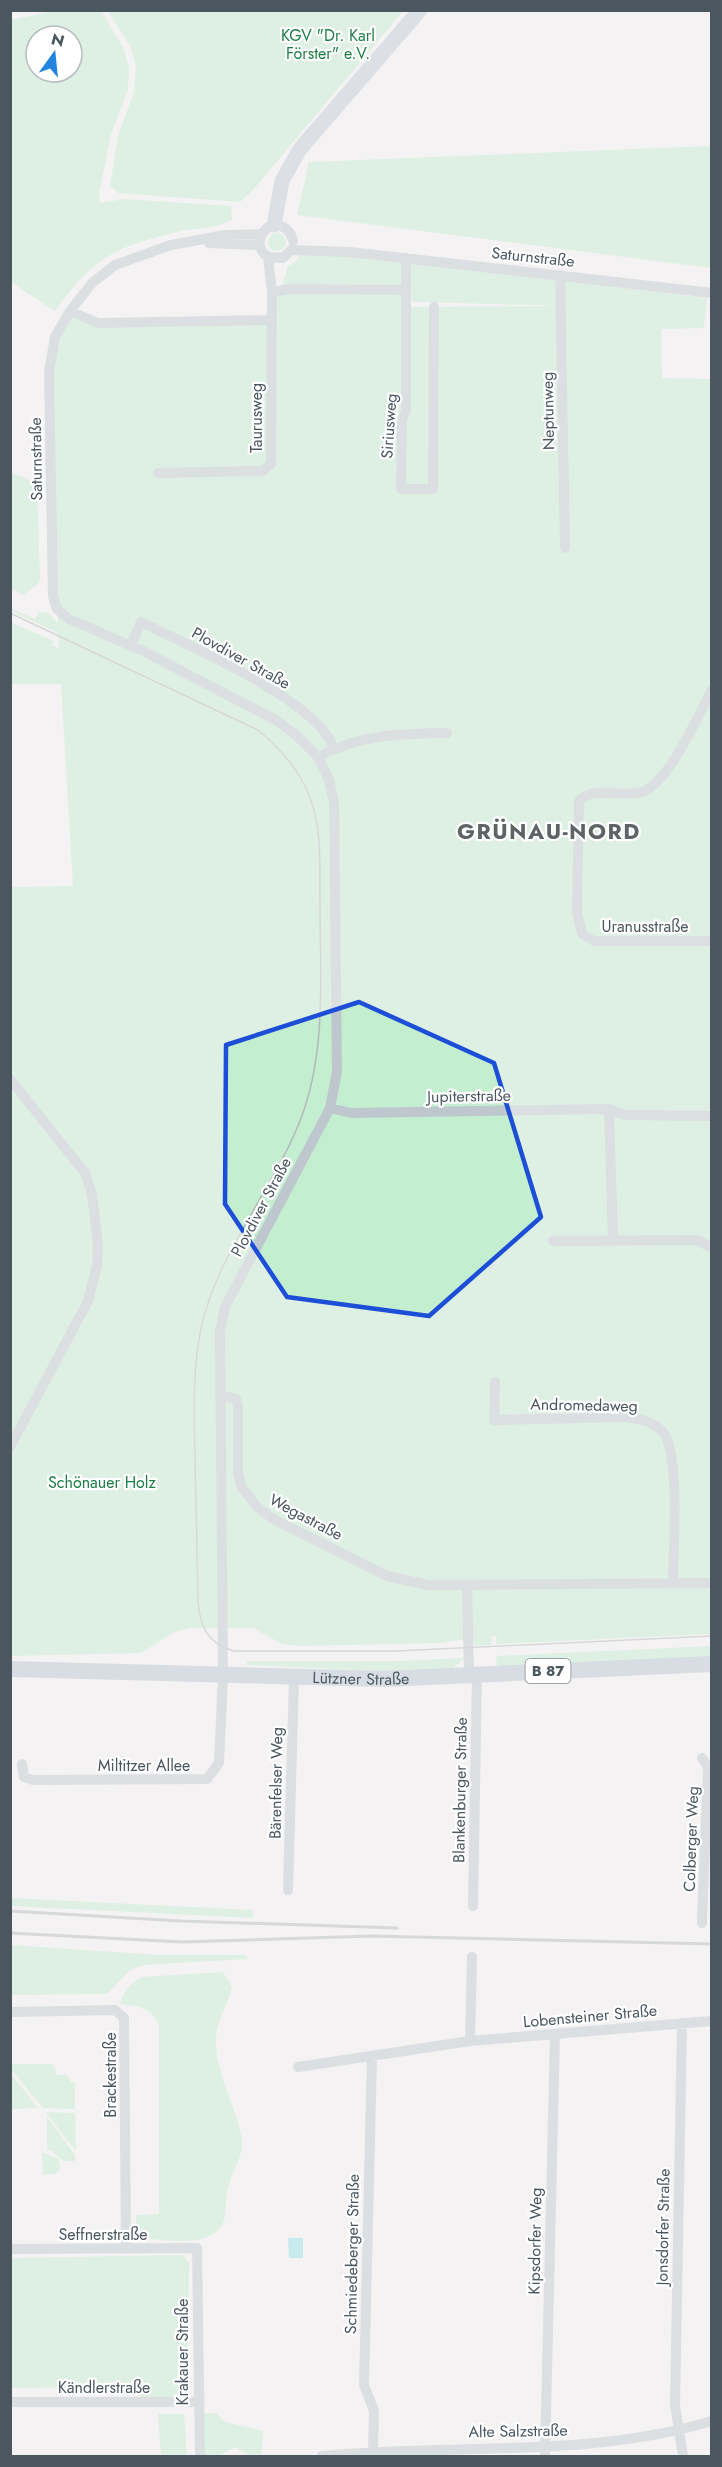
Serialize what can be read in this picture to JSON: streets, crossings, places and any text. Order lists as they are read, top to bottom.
{
  "streets": {
    "main road": ["B 87", "Lützner Straße"],
    "street": [
      "Saturnstraße",
      "Neptunweg",
      "Taurusweg",
      "Siriusweg",
      "Plovdiver Straße",
      "Uranusstraße",
      "Jupiterstraße",
      "Andromedaweg",
      "Wegastraße",
      "Miltitzer Allee",
      "Bärenfelser Weg",
      "Blankenburger Straße",
      "Colberger Weg",
      "Lobensteiner Straße",
      "Brackestraße",
      "Jonsdorfer Straße",
      "Seffnerstraße",
      "Kipsdorfer Weg",
      "Schmiedeberger Straße",
      "Krakauer Straße",
      "Kändlerstraße",
      "Alte Salzstraße"
    ]
  },
  "crossings": [
    ["Saturnstraße", "Neptunweg"],
    ["Saturnstraße", "Siriusweg"],
    ["Saturnstraße", "Plovdiver Straße"],
    ["Plovdiver Straße", "Jupiterstraße"],
    ["Plovdiver Straße", "Wegastraße"],
    ["Plovdiver Straße", "Lützner Straße"],
    ["Plovdiver Straße", "Miltitzer Allee"],
    ["Andromedaweg", "Wegastraße"],
    ["Lützner Straße", "Miltitzer Allee"],
    ["Lützner Straße", "Bärenfelser Weg"],
    ["Lützner Straße", "Blankenburger Straße"],
    ["Lobensteiner Straße", "Jonsdorfer Straße"],
    ["Lobensteiner Straße", "Kipsdorfer Weg"],
    ["Lobensteiner Straße", "Schmiedeberger Straße"],
    ["Brackestraße", "Seffnerstraße"],
    ["Jonsdorfer Straße", "Alte Salzstraße"],
    ["Seffnerstraße", "Krakauer Straße"],
    ["Kipsdorfer Weg", "Alte Salzstraße"],
    ["Schmiedeberger Straße", "Alte Salzstraße"],
    ["Krakauer Straße", "Kändlerstraße"]
  ],
  "districts": ["GRÜNAU-NORD"],
  "parks": ["KGV \"Dr. Karl Förster\" e.V.", "Schönauer Holz"],
  "north": "top"
}
